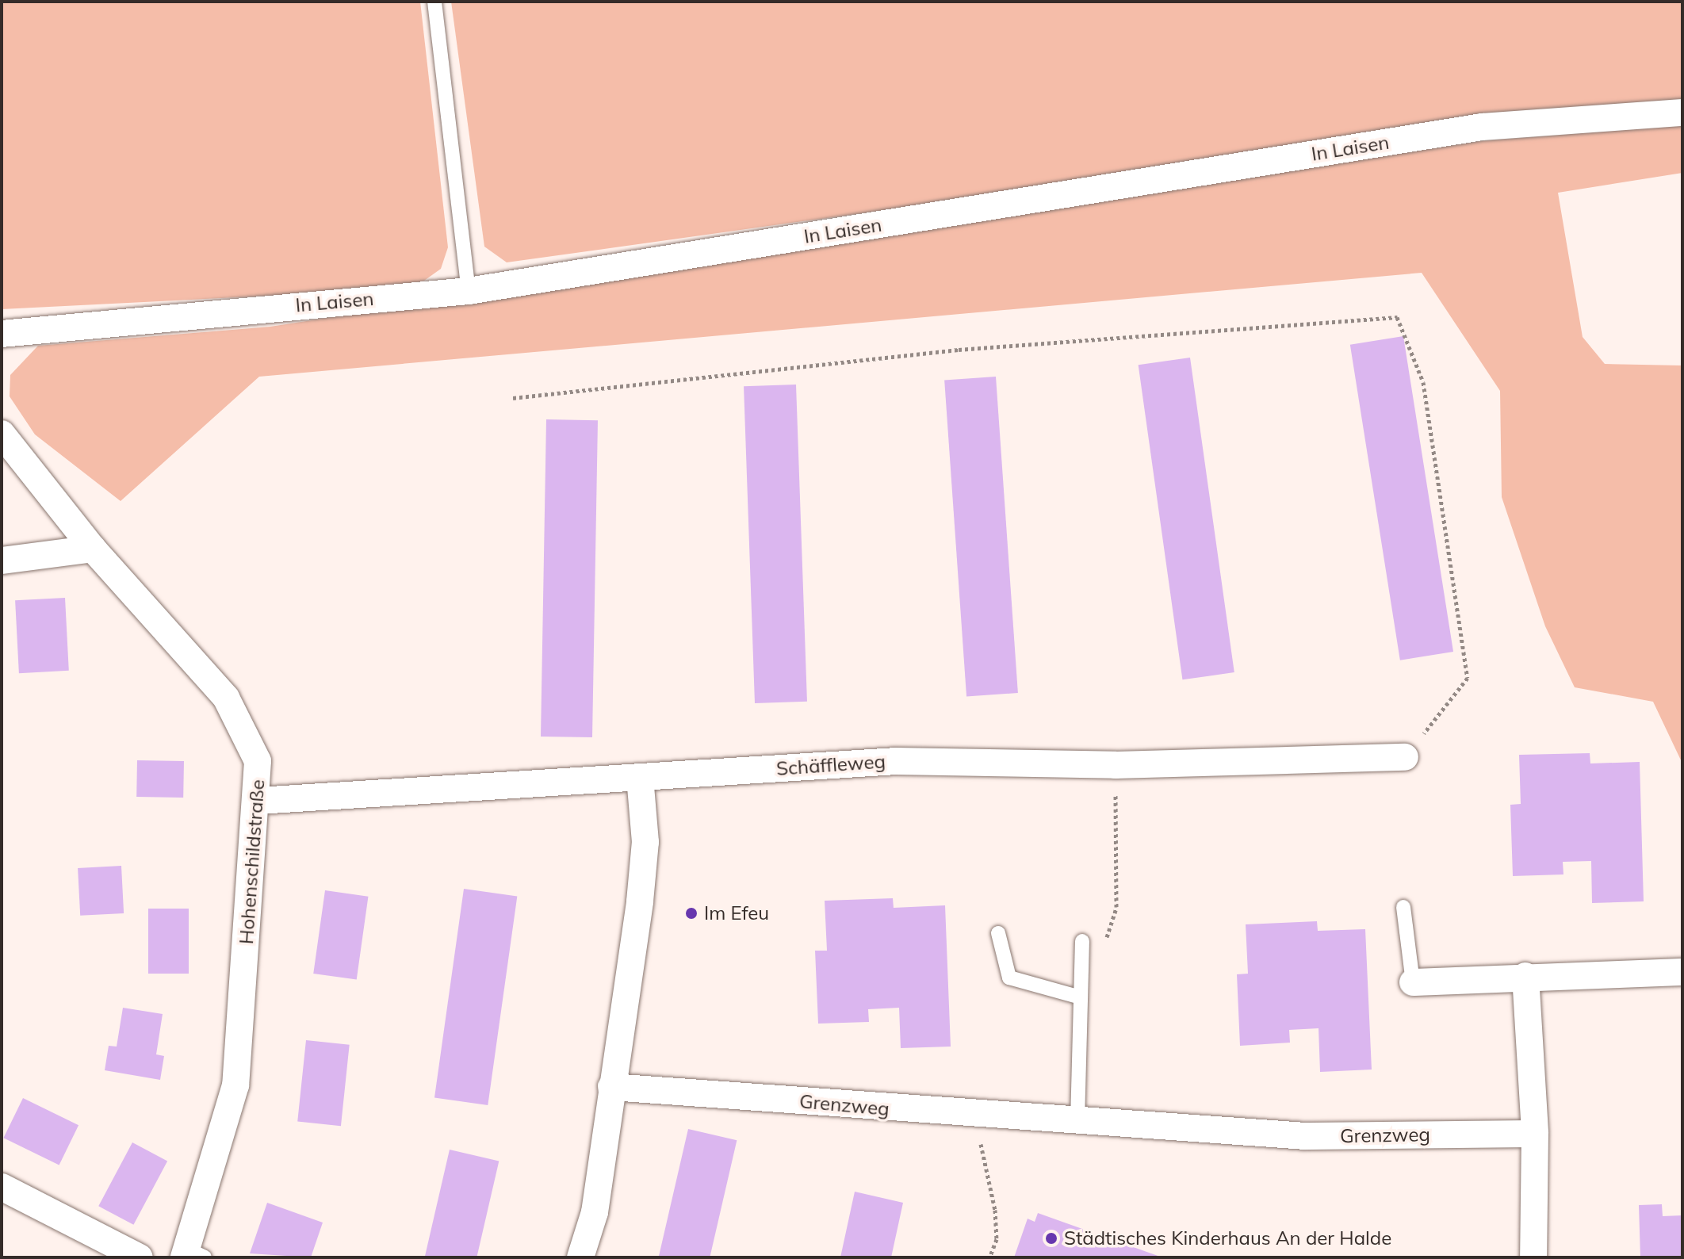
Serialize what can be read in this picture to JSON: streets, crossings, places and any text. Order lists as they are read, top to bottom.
{
  "streets": {
    "street": [
      "In Laisen",
      "Schäffleweg",
      "Hohenschildstraße",
      "Grenzweg"
    ]
  },
  "crossings": [
    ["Schäffleweg", "Hohenschildstraße"]
  ],
  "places": ["Im Efeu", "Städtisches Kinderhaus An der Halde"]
}
